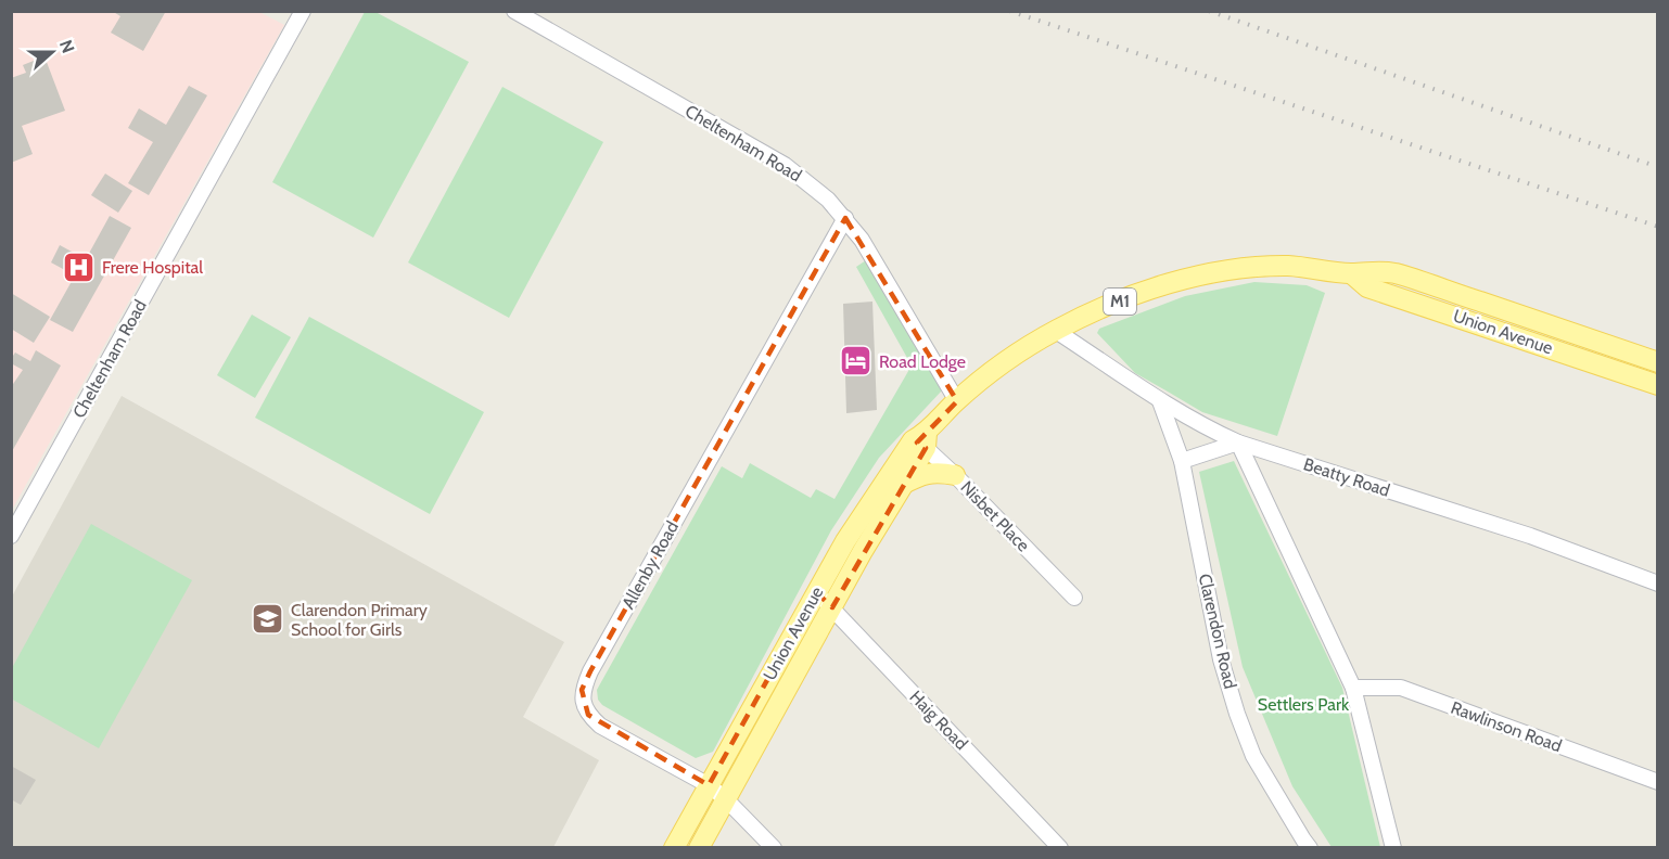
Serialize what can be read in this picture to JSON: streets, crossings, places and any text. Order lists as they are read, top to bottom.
{
  "streets": {
    "main road": ["M1", "Union Avenue"],
    "street": [
      "Cheltenham Road",
      "Beatty Road",
      "Nisbet Place",
      "Allenby Road",
      "Clarendon Road",
      "Haig Road",
      "Rawlinson Road"
    ]
  },
  "crossings": [
    ["Cheltenham Road", "Union Avenue"],
    ["Cheltenham Road", "Allenby Road"],
    ["Union Avenue", "Beatty Road"],
    ["Union Avenue", "Nisbet Place"],
    ["Union Avenue", "Allenby Road"],
    ["Union Avenue", "Haig Road"],
    ["Beatty Road", "Clarendon Road"]
  ],
  "parks": ["Settlers Park"],
  "places": {
    "hospital": ["Frere Hospital"],
    "hotel": ["Road Lodge"],
    "school or university": ["Clarendon Primary School for Girls"]
  },
  "north": "right"
}
